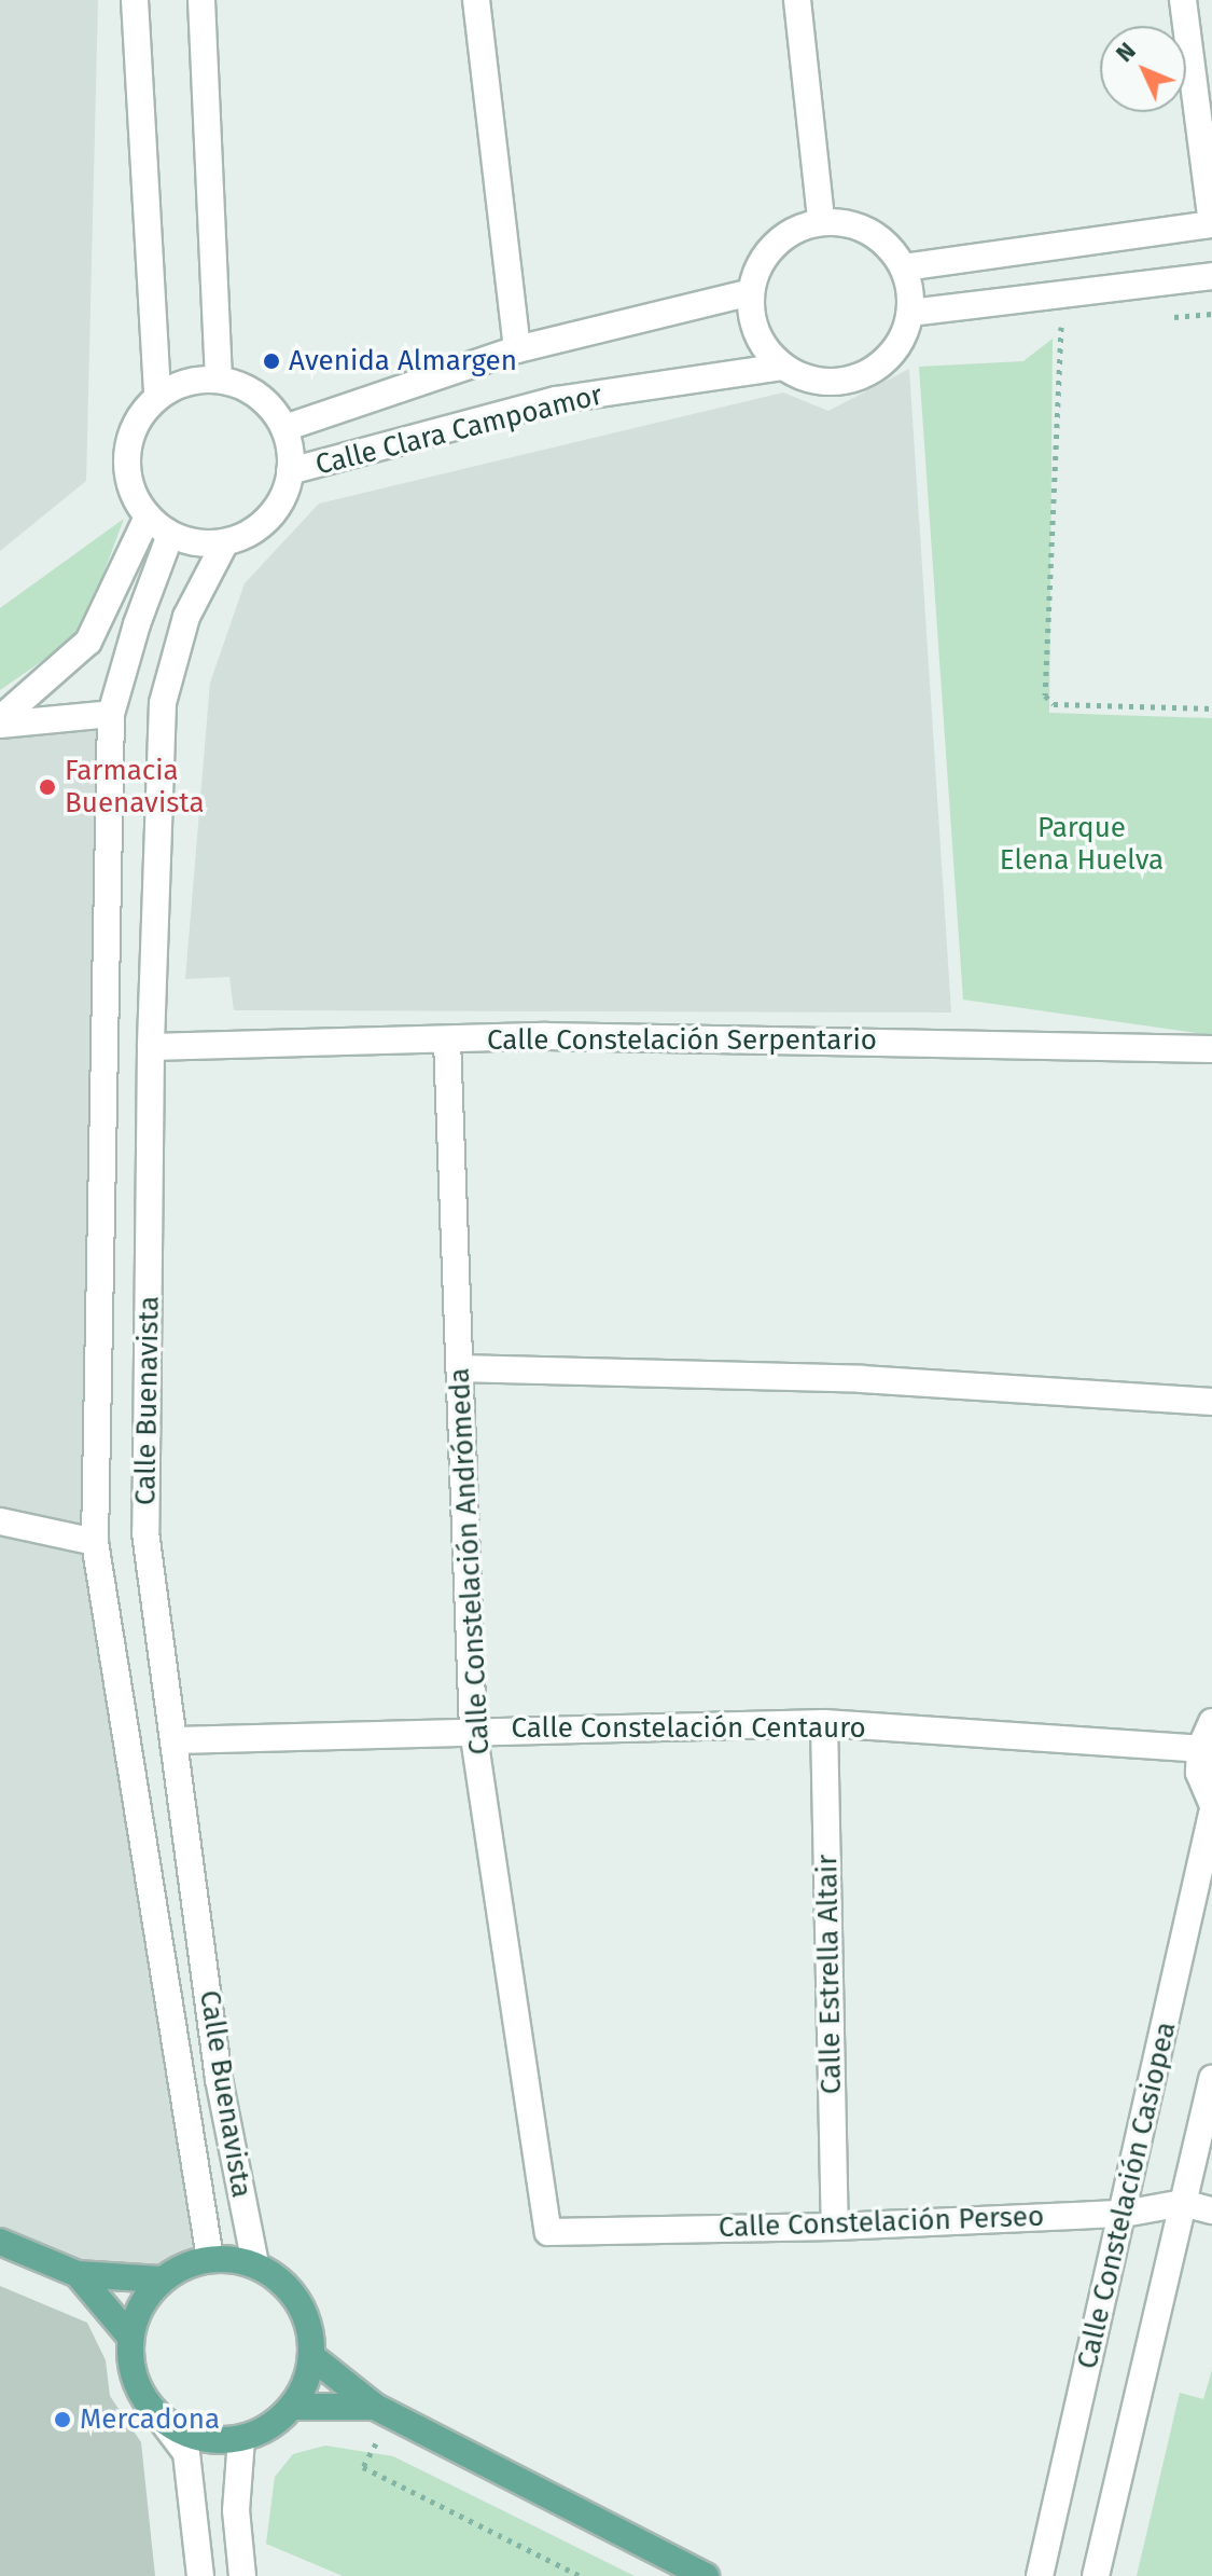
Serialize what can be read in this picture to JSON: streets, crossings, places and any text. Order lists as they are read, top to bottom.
{
  "streets": {
    "street": [
      "Calle Clara Campoamor",
      "Calle Constelación Serpentario",
      "Calle Buenavista",
      "Calle Constelación Andrómeda",
      "Calle Constelación Centauro",
      "Calle Estrella Altair",
      "Calle Constelación Casiopea",
      "Calle Constelación Perseo"
    ]
  },
  "crossings": [
    ["Calle Clara Campoamor", "Calle Buenavista"],
    ["Calle Constelación Serpentario", "Calle Buenavista"],
    ["Calle Constelación Serpentario", "Calle Constelación Andrómeda"],
    ["Calle Buenavista", "Calle Constelación Centauro"],
    ["Calle Constelación Andrómeda", "Calle Constelación Centauro"],
    ["Calle Constelación Andrómeda", "Calle Constelación Perseo"],
    ["Calle Constelación Centauro", "Calle Estrella Altair"],
    ["Calle Estrella Altair", "Calle Constelación Perseo"],
    ["Calle Constelación Casiopea", "Calle Constelación Perseo"]
  ],
  "parks": ["Parque Elena Huelva"],
  "places": ["Avenida Almargen", "Farmacia Buenavista", "Mercadona"],
  "north": "top left"
}
